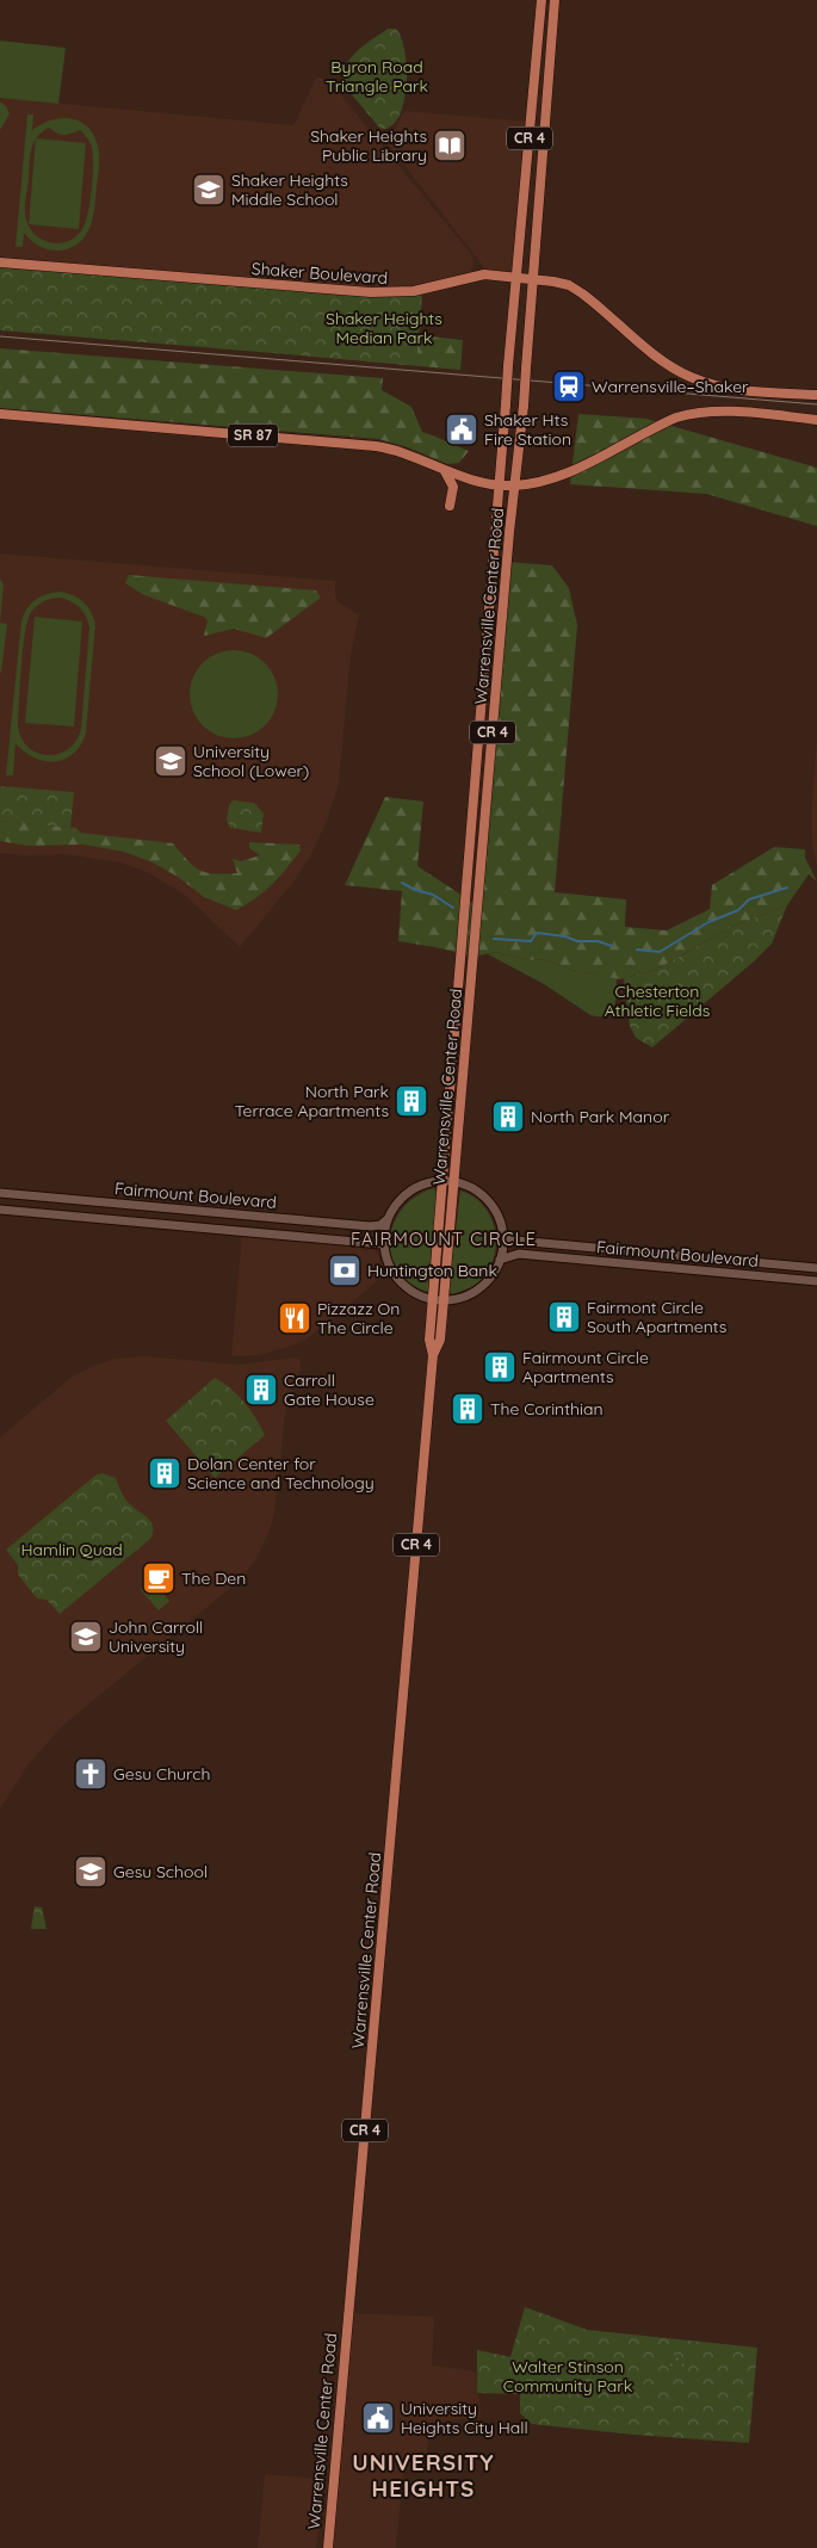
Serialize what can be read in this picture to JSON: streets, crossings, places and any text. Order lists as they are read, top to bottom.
{
  "streets": {
    "main road": [
      "CR 4",
      "Shaker Boulevard",
      "SR 87",
      "Warrensville Center Road",
      "Fairmount Boulevard"
    ]
  },
  "crossings": [
    ["Shaker Boulevard", "Warrensville Center Road"],
    ["SR 87", "Warrensville Center Road"]
  ],
  "districts": ["FAIRMOUNT CIRCLE", "UNIVERSITY HEIGHTS"],
  "parks": [
    "Byron Road Triangle Park",
    "Shaker Heights Median Park",
    "Chesterton Athletic Fields",
    "Hamlin Quad",
    "Walter Stinson Community Park"
  ],
  "places": {
    "library": ["Shaker Heights Public Library"],
    "school or university": [
      "Shaker Heights Middle School",
      "University School (Lower)",
      "John Carroll University",
      "Gesu School"
    ],
    "station": ["Warrensville–Shaker"],
    "public building": ["Shaker Hts Fire Station", "University Heights City Hall"],
    "building": [
      "North Park Terrace Apartments",
      "North Park Manor",
      "Fairmont Circle South Apartments",
      "Fairmount Circle Apartments",
      "Carroll Gate House",
      "The Corinthian",
      "Dolan Center for Science and Technology"
    ],
    "bank": ["Huntington Bank"],
    "restaurant": ["Pizzazz On The Circle"],
    "cafe": ["The Den"],
    "church": ["Gesu Church"]
  }
}
